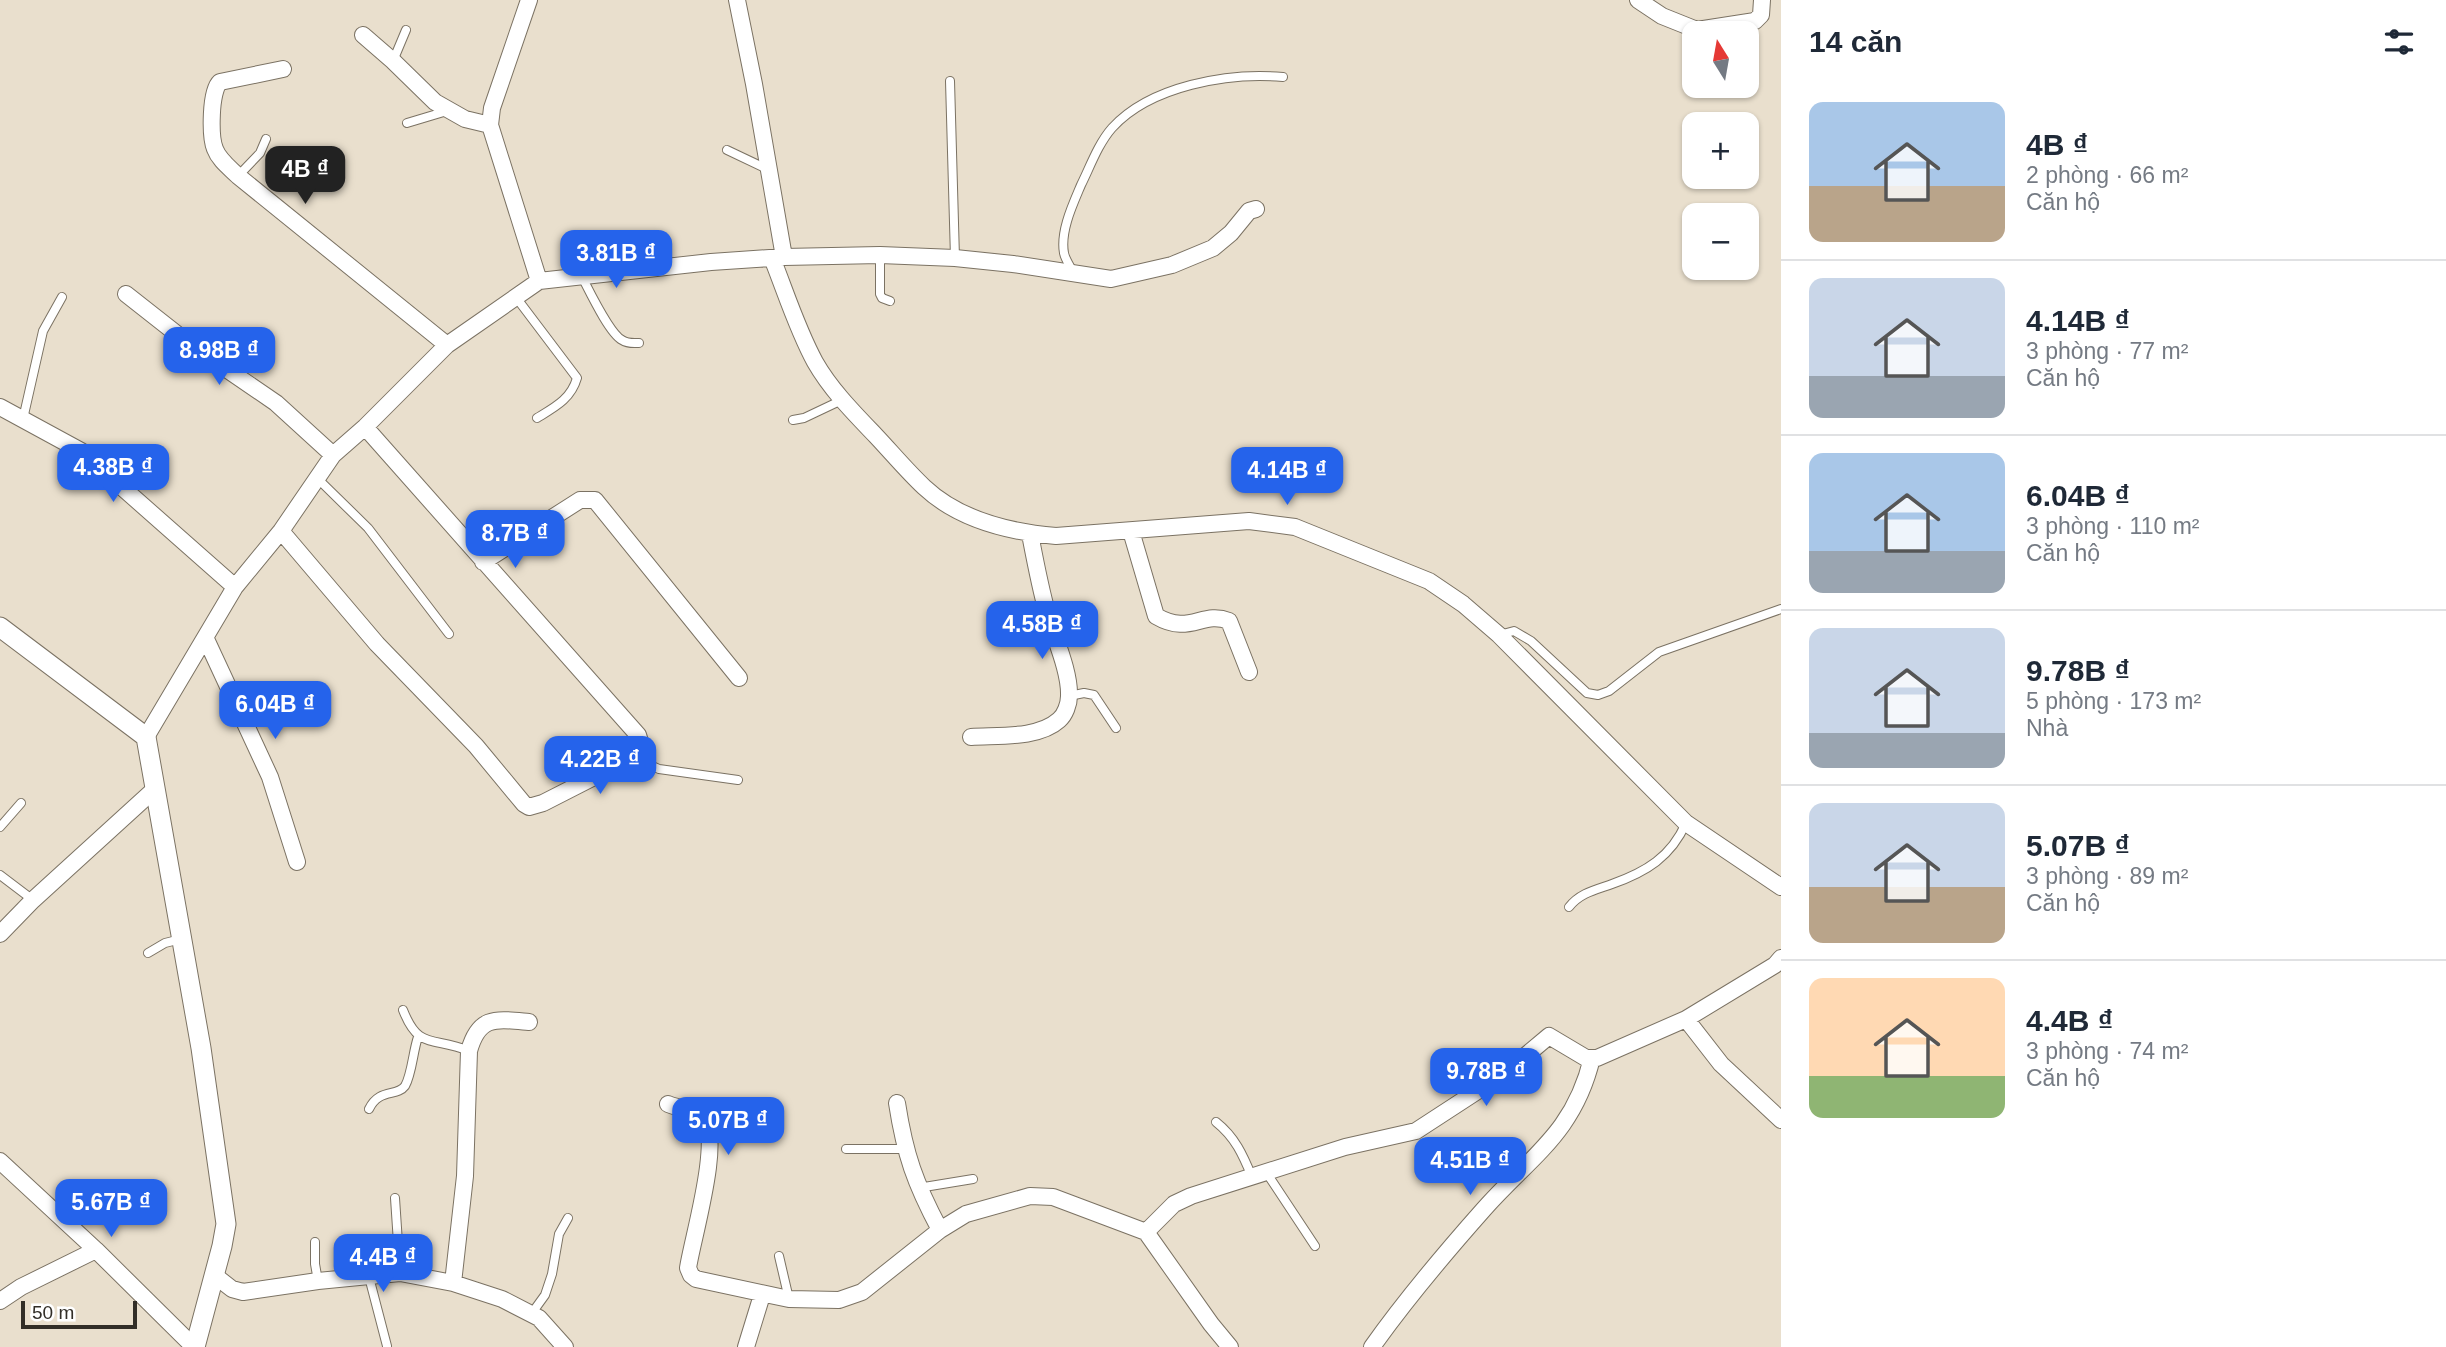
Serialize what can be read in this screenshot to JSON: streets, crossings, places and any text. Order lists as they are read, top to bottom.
{
  "scale_bar": "50 m",
  "north": "top",
  "page": {
    "heading": "14 căn",
    "map_buttons": ["+", "−"],
    "list": [
      {
        "name": "4B ₫",
        "note": "2 phòng · 66 m² · Căn hộ"
      },
      {
        "name": "4.14B ₫",
        "note": "3 phòng · 77 m² · Căn hộ"
      },
      {
        "name": "6.04B ₫",
        "note": "3 phòng · 110 m² · Căn hộ"
      },
      {
        "name": "9.78B ₫",
        "note": "5 phòng · 173 m² · Nhà"
      },
      {
        "name": "5.07B ₫",
        "note": "3 phòng · 89 m² · Căn hộ"
      },
      {
        "name": "4.4B ₫",
        "note": "3 phòng · 74 m² · Căn hộ"
      }
    ],
    "price": [
      "4B ₫",
      "3.81B ₫",
      "8.98B ₫",
      "4.38B ₫",
      "4.14B ₫",
      "8.7B ₫",
      "4.58B ₫",
      "6.04B ₫",
      "4.22B ₫",
      "9.78B ₫",
      "5.07B ₫",
      "4.51B ₫",
      "5.67B ₫",
      "4.4B ₫"
    ],
    "scale": "50 m"
  }
}
